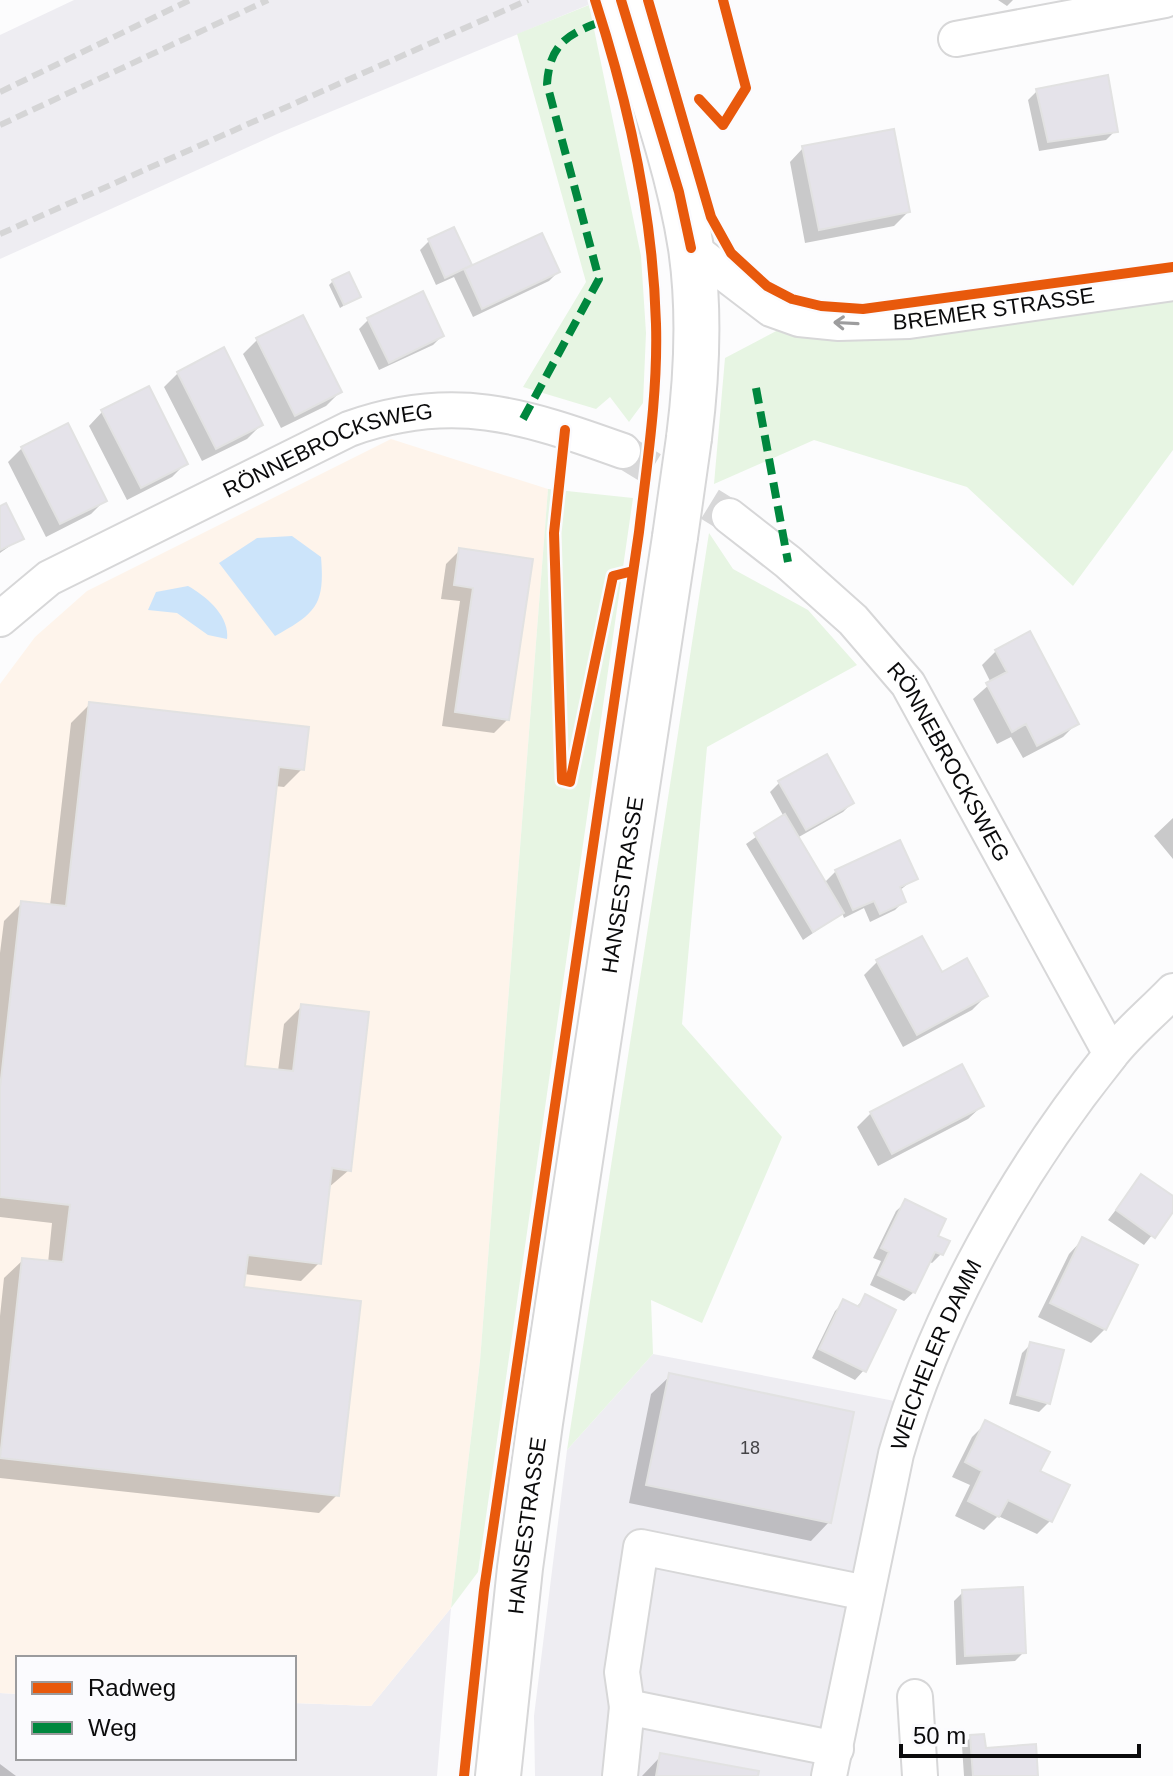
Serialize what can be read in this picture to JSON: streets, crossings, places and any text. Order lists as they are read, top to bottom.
{
  "streets": {
    "main road": ["HANSESTRASSE"],
    "street": ["BREMER STRASSE", "RÖNNEBROCKSWEG", "WEICHELER DAMM"]
  },
  "crossings": [
    ["BREMER STRASSE", "HANSESTRASSE"],
    ["RÖNNEBROCKSWEG", "WEICHELER DAMM"]
  ],
  "house_numbers": ["18"],
  "legend": ["Radweg", "Weg"],
  "scale_bar": "50 m"
}
